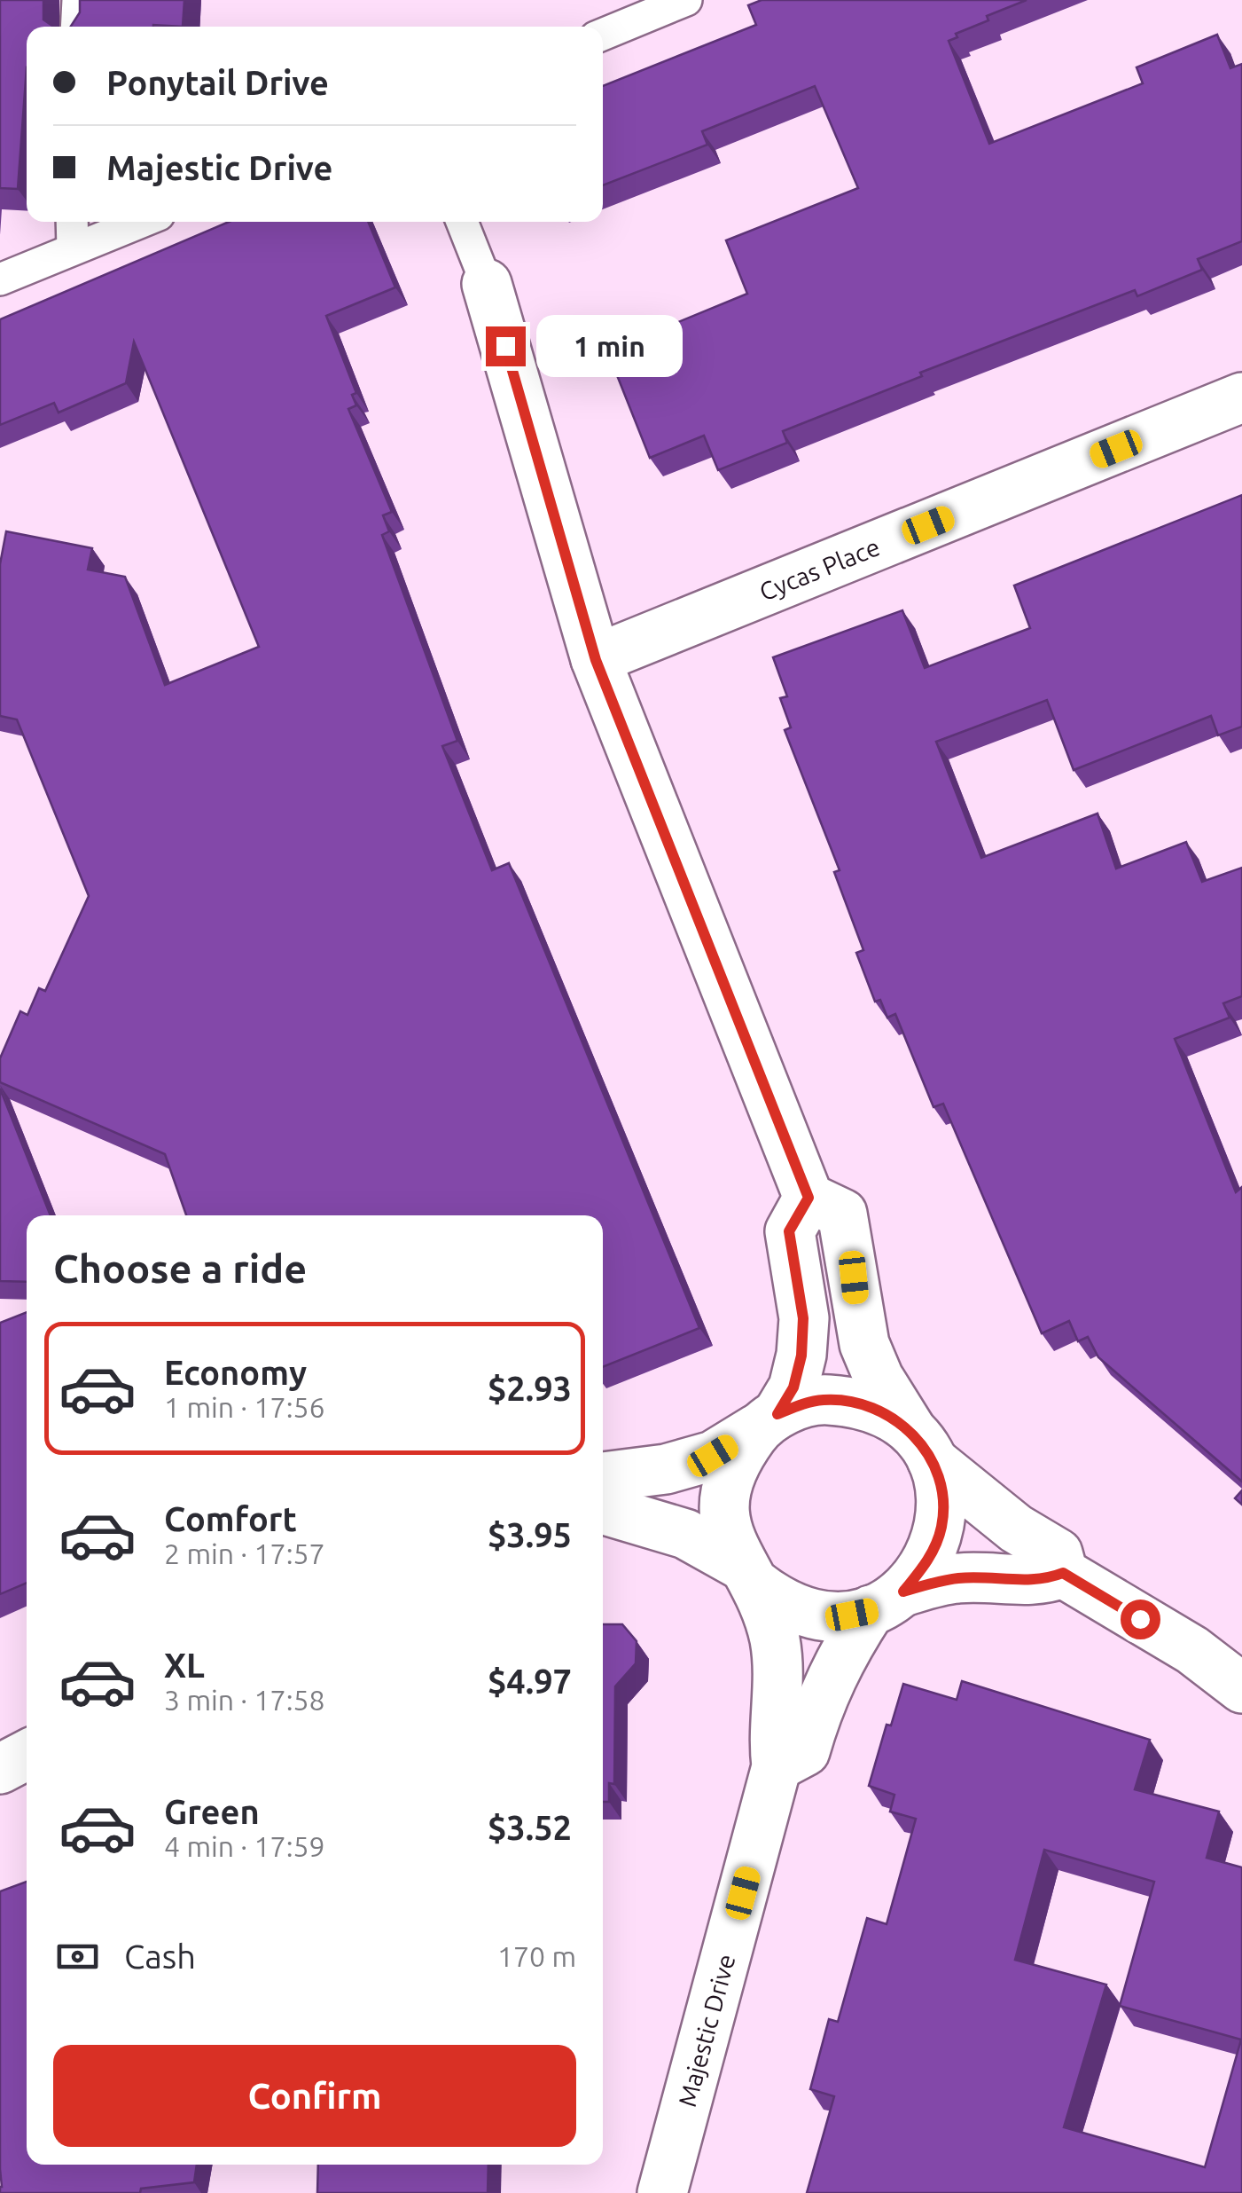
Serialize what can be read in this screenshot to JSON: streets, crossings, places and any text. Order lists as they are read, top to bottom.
{
  "streets": {
    "street": ["Cycas Place", "Majestic Drive"]
  },
  "page": {
    "banner": ["Ponytail Drive", "Majestic Drive"],
    "bubble": "1 min",
    "heading": "Choose a ride",
    "list": [
      {
        "name": "Economy",
        "note": "1 min · 17:56",
        "value": "$2.93"
      },
      {
        "name": "Comfort",
        "note": "2 min · 17:57",
        "value": "$3.95"
      },
      {
        "name": "XL",
        "note": "3 min · 17:58",
        "value": "$4.97"
      },
      {
        "name": "Green",
        "note": "4 min · 17:59",
        "value": "$3.52"
      }
    ],
    "pay": ["Cash", "170 m"],
    "buttons": "Confirm"
  }
}
